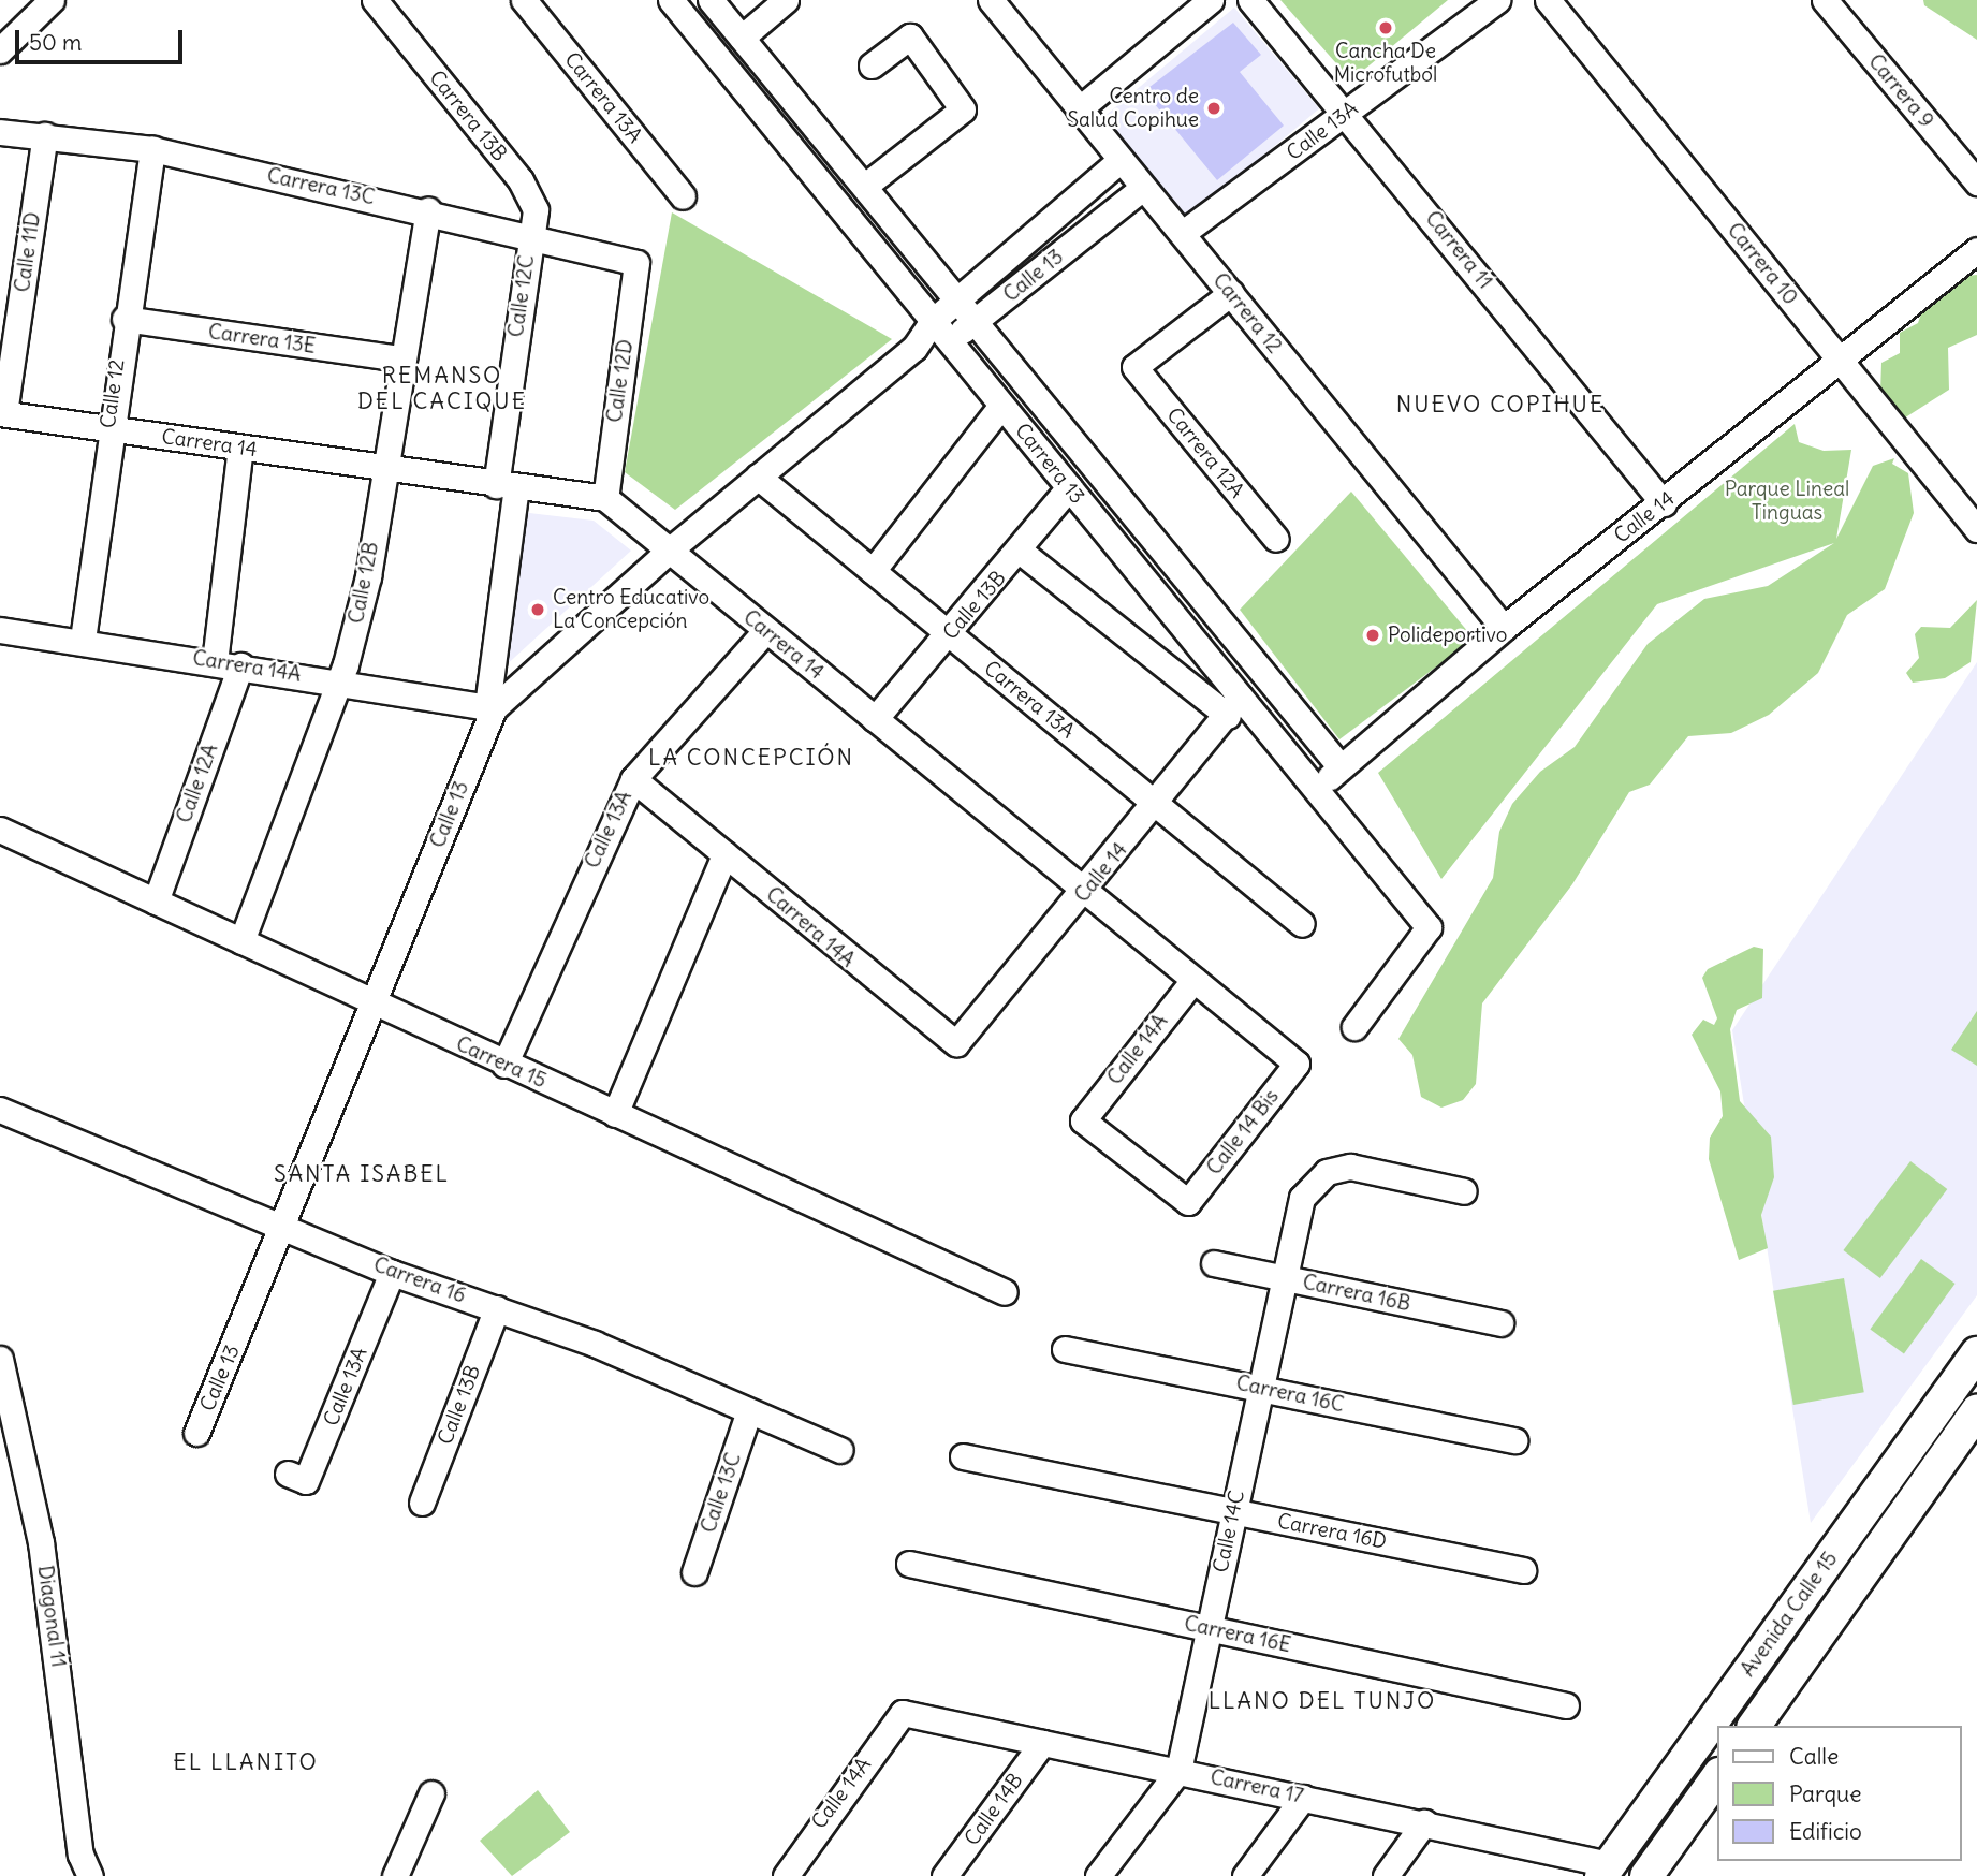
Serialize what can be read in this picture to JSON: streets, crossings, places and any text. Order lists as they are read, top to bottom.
{
  "streets": {
    "main road": ["Avenida Calle 15"],
    "street": [
      "Carrera 9",
      "Carrera 13A",
      "Carrera 13B",
      "Calle 13A",
      "Carrera 13C",
      "Carrera 11",
      "Calle 11D",
      "Carrera 10",
      "Calle 13",
      "Calle 12C",
      "Carrera 12",
      "Carrera 13E",
      "Calle 12D",
      "Calle 12",
      "Carrera 14",
      "Carrera 12A",
      "Carrera 13",
      "Calle 14",
      "Calle 12B",
      "Calle 13B",
      "Carrera 14A",
      "Calle 12A",
      "Calle 14A",
      "Carrera 15",
      "Calle 14 Bis",
      "Carrera 16",
      "Carrera 16B",
      "Carrera 16C",
      "Calle 13C",
      "Calle 14C",
      "Carrera 16D",
      "Diagonal 11",
      "Carrera 16E",
      "Carrera 17",
      "Calle 14B"
    ]
  },
  "crossings": [
    ["Carrera 13A", "Calle 13"],
    ["Carrera 13A", "Calle 14"],
    ["Carrera 13A", "Calle 13B"],
    ["Carrera 13B", "Carrera 13C"],
    ["Carrera 13B", "Calle 12C"],
    ["Calle 13A", "Carrera 11"],
    ["Calle 13A", "Carrera 12"],
    ["Calle 13A", "Carrera 14"],
    ["Calle 13A", "Carrera 14A"],
    ["Calle 13A", "Carrera 15"],
    ["Calle 13A", "Carrera 16"],
    ["Carrera 13C", "Calle 11D"],
    ["Carrera 13C", "Calle 12C"],
    ["Carrera 13C", "Calle 12D"],
    ["Carrera 13C", "Calle 12"],
    ["Carrera 13C", "Calle 12B"],
    ["Carrera 11", "Calle 14"],
    ["Calle 11D", "Carrera 14"],
    ["Carrera 10", "Calle 14"],
    ["Calle 13", "Calle 12C"],
    ["Calle 13", "Carrera 12"],
    ["Calle 13", "Carrera 14"],
    ["Calle 13", "Carrera 13"],
    ["Calle 13", "Carrera 14A"],
    ["Calle 13", "Carrera 15"],
    ["Calle 13", "Carrera 16"],
    ["Calle 12C", "Carrera 14"],
    ["Calle 12C", "Carrera 14A"],
    ["Carrera 12", "Carrera 12A"],
    ["Carrera 12", "Calle 14"],
    ["Carrera 13E", "Calle 12"],
    ["Carrera 13E", "Calle 12B"],
    ["Calle 12D", "Carrera 14"],
    ["Calle 12", "Carrera 14"],
    ["Calle 12", "Carrera 14A"],
    ["Carrera 14", "Calle 14"],
    ["Carrera 14", "Calle 12B"],
    ["Carrera 14", "Calle 13B"],
    ["Carrera 14", "Calle 14A"],
    ["Carrera 14", "Calle 14 Bis"],
    ["Carrera 13", "Calle 14"],
    ["Carrera 13", "Calle 13B"],
    ["Calle 14", "Carrera 14A"],
    ["Calle 12B", "Carrera 14A"],
    ["Calle 12B", "Carrera 15"],
    ["Calle 13B", "Carrera 16"],
    ["Carrera 14A", "Calle 12A"],
    ["Calle 12A", "Carrera 15"],
    ["Calle 14A", "Calle 14 Bis"],
    ["Calle 14A", "Carrera 17"],
    ["Carrera 16", "Calle 13C"],
    ["Carrera 16B", "Calle 14C"],
    ["Carrera 16C", "Calle 14C"],
    ["Calle 14C", "Carrera 16D"],
    ["Calle 14C", "Carrera 16E"],
    ["Calle 14C", "Carrera 17"],
    ["Avenida Calle 15", "Carrera 17"],
    ["Carrera 17", "Calle 14B"]
  ],
  "districts": [
    "REMANSO DEL CACIQUE",
    "NUEVO COPIHUE",
    "LA CONCEPCIÓN",
    "SANTA ISABEL",
    "LLANO DEL TUNJO",
    "EL LLANITO"
  ],
  "parks": ["Parque Lineal Tinguas"],
  "places": [
    "Cancha De Microfutbol",
    "Centro de Salud Copihue",
    "Centro Educativo La Concepción",
    "Polideportivo"
  ],
  "legend": ["Calle", "Parque", "Edificio"],
  "scale_bar": "50 m"
}
